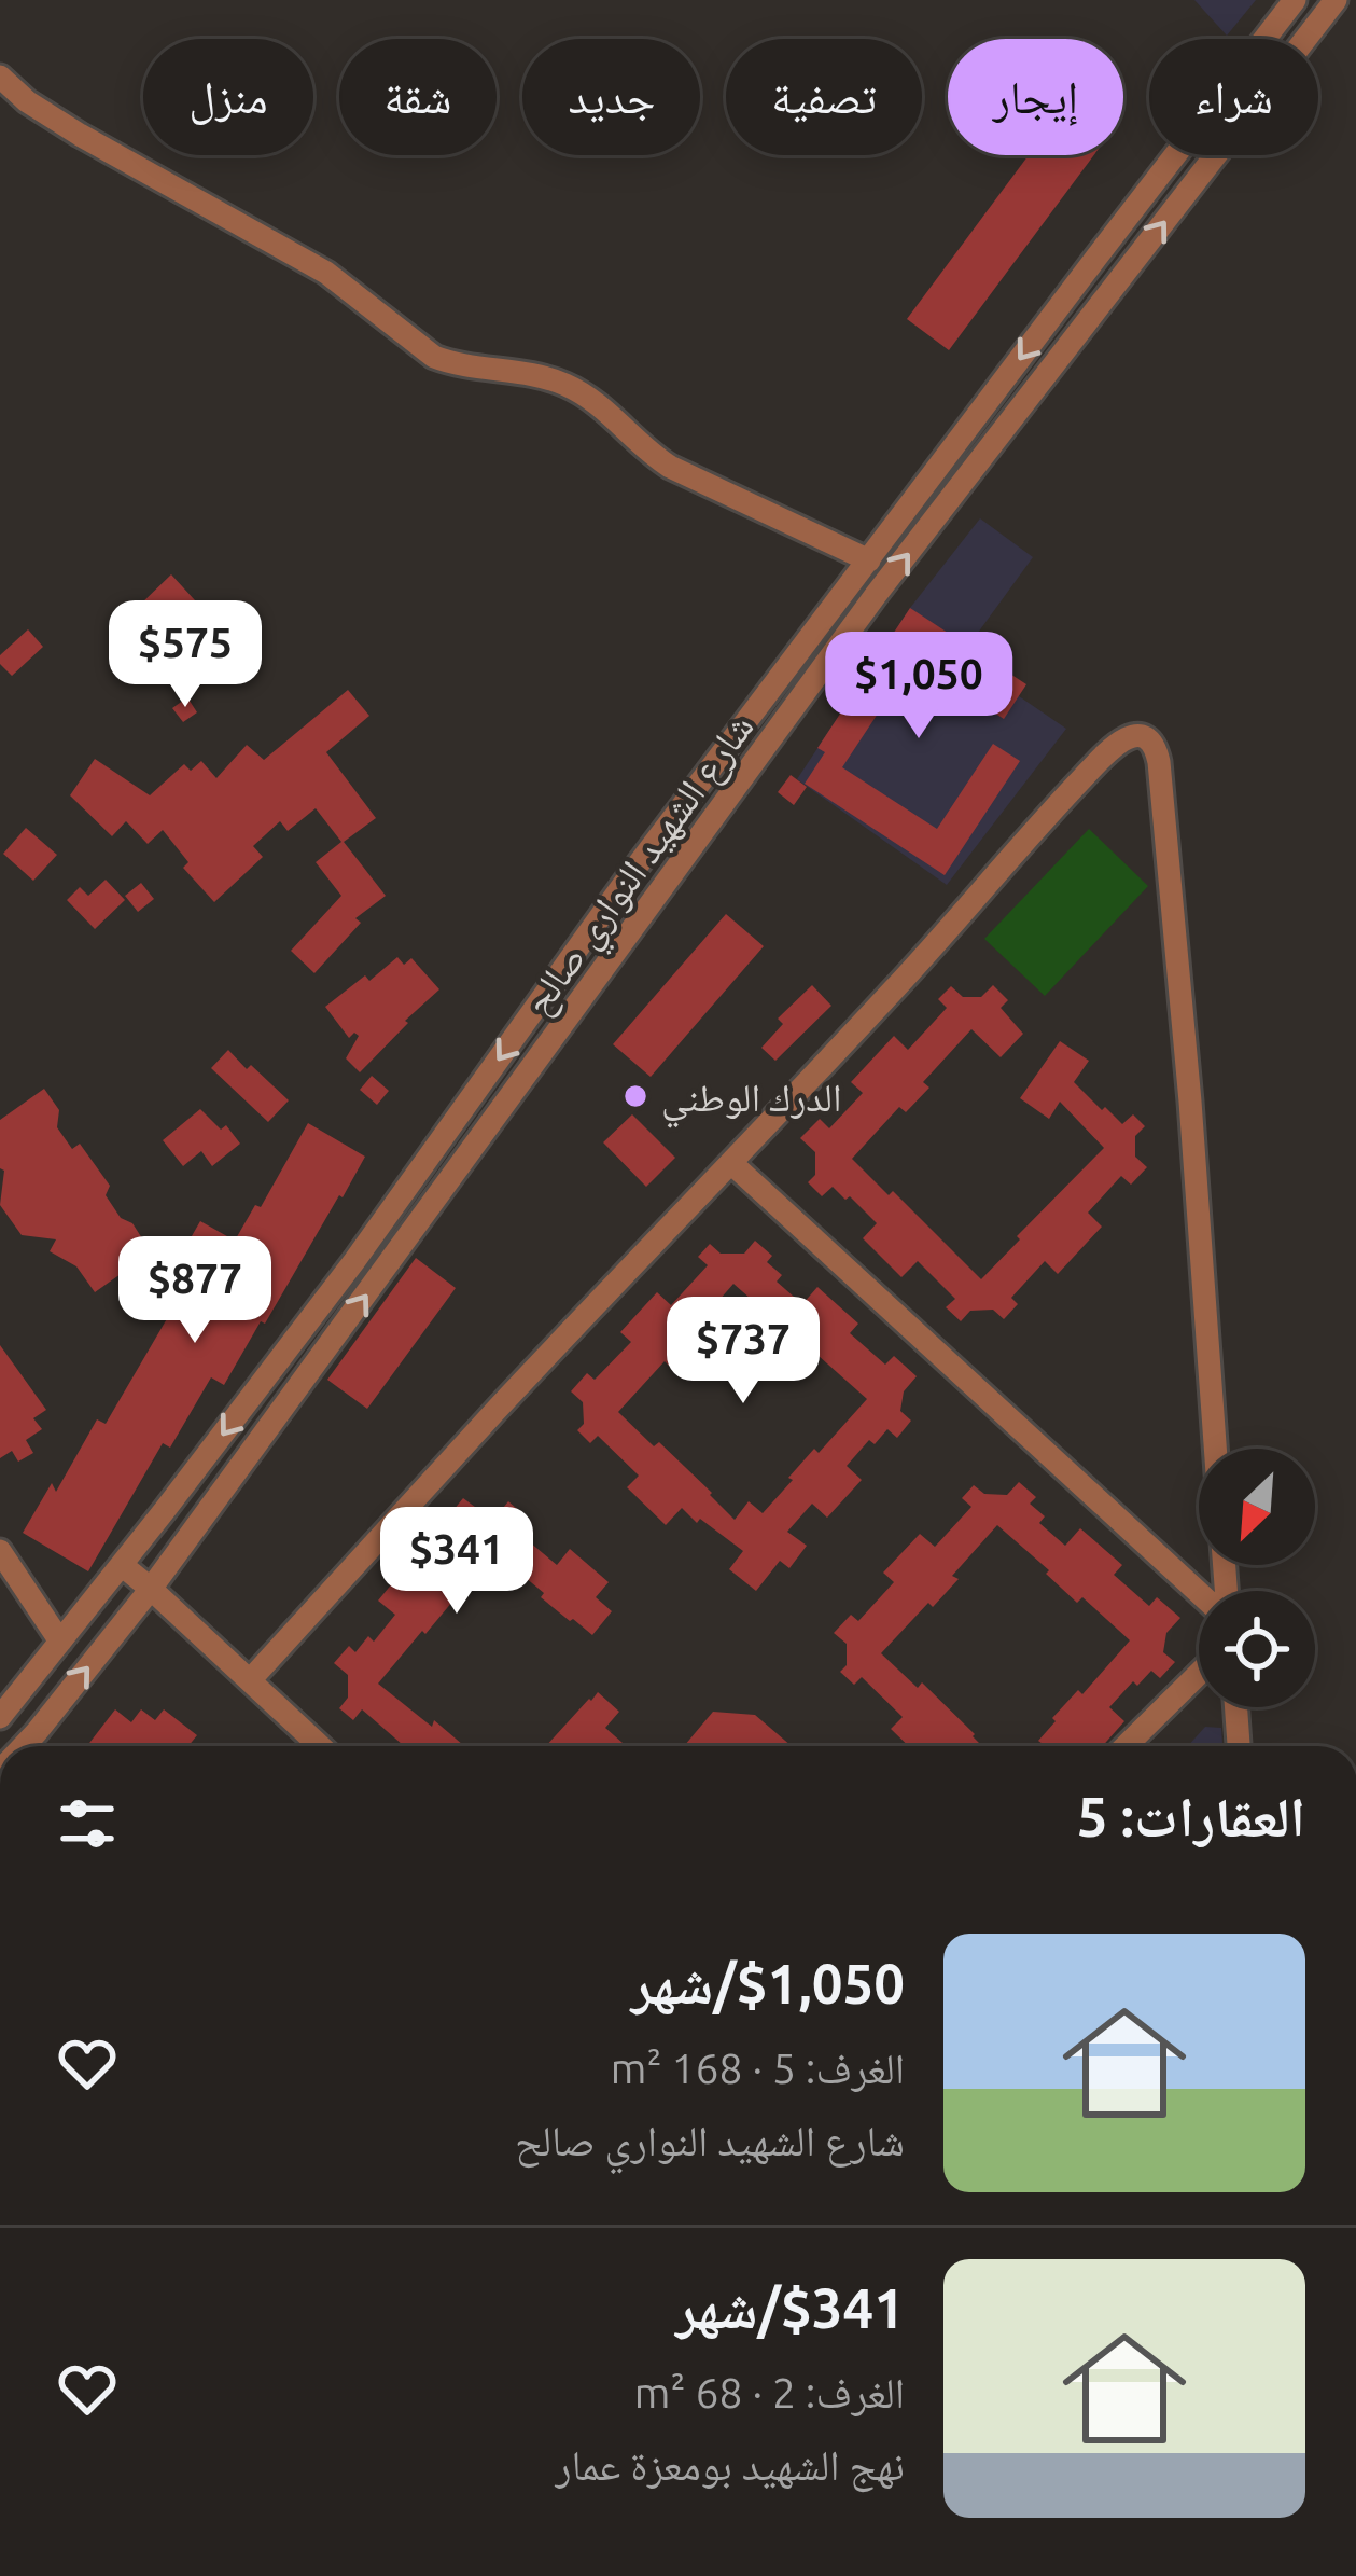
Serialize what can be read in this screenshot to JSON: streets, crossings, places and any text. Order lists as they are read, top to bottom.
{
  "streets": {
    "street": ["شارع الشهيد النواري صالح"]
  },
  "places": ["الدرك الوطني"],
  "north": "bottom left",
  "page": {
    "chip": [
      "شراء",
      "إيجار",
      "تصفية",
      "جديد",
      "شقة",
      "منزل"
    ],
    "price": [
      "$575",
      "$1,050",
      "$877",
      "$737",
      "$341"
    ],
    "heading": "العقارات: 5",
    "list": [
      {
        "name": "$1,050/شهر",
        "note": "الغرف: 5 · 168 m² · شارع الشهيد النواري صالح"
      },
      {
        "name": "$341/شهر",
        "note": "الغرف: 2 · 68 m² · نهج الشهيد بومعزة عمار"
      }
    ]
  }
}
